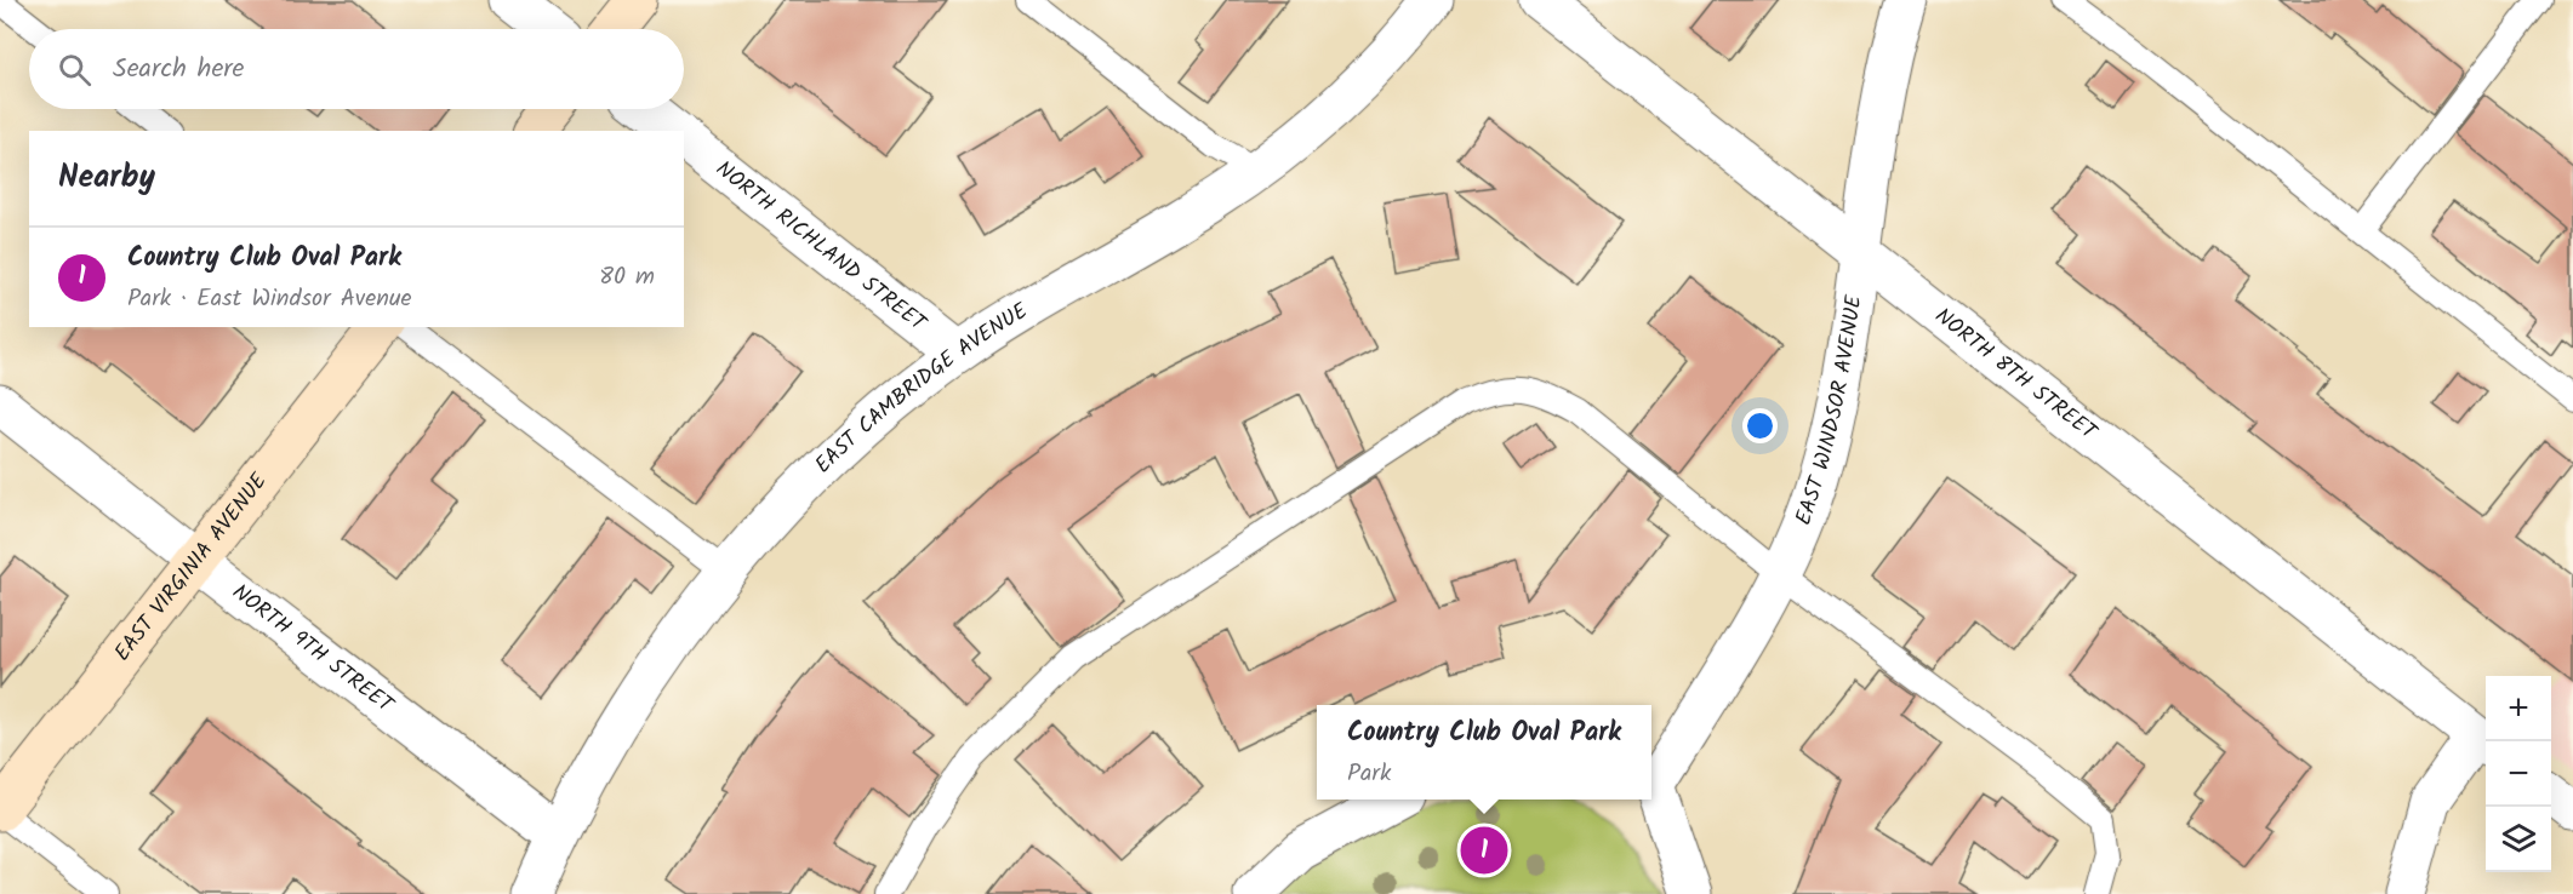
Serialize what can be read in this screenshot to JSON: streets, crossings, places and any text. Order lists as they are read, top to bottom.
{
  "streets": {
    "street": [
      "NORTH RICHLAND STREET",
      "NORTH 8TH STREET",
      "EAST CAMBRIDGE AVENUE",
      "EAST WINDSOR AVENUE",
      "EAST VIRGINIA AVENUE",
      "NORTH 9TH STREET"
    ]
  },
  "crossings": [
    ["NORTH RICHLAND STREET", "EAST CAMBRIDGE AVENUE"],
    ["NORTH 8TH STREET", "EAST WINDSOR AVENUE"],
    ["EAST CAMBRIDGE AVENUE", "NORTH 9TH STREET"],
    ["EAST VIRGINIA AVENUE", "NORTH 9TH STREET"]
  ],
  "page": {
    "search": "Search here",
    "heading": "Nearby",
    "list": [
      {
        "mark": "1",
        "name": "Country Club Oval Park",
        "note": "Park · East Windsor Avenue",
        "value": "80 m"
      }
    ],
    "map_buttons": ["+", "−"],
    "popup": ["Country Club Oval Park", "Park"],
    "pins": "1"
  }
}
